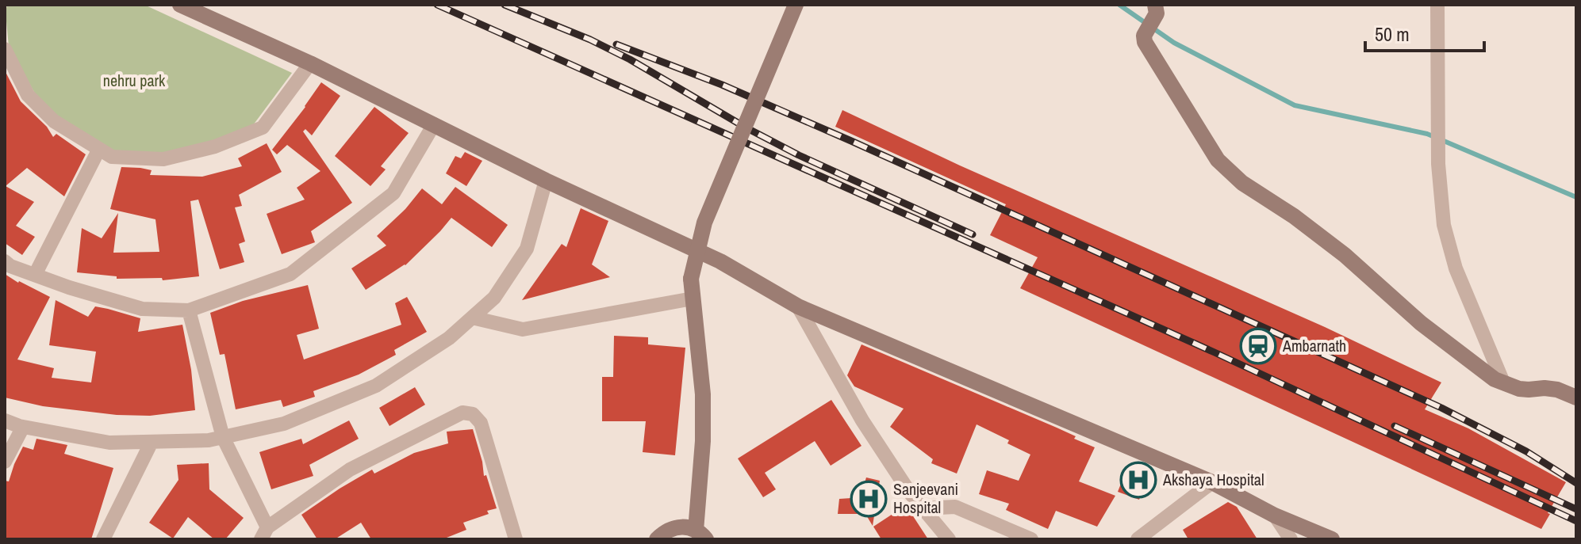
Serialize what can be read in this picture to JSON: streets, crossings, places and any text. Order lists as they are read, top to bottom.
{
  "parks": ["nehru park"],
  "places": {
    "station": ["Ambarnath"],
    "hospital": ["Akshaya Hospital", "Sanjeevani Hospital"]
  },
  "scale_bar": "50 m"
}
